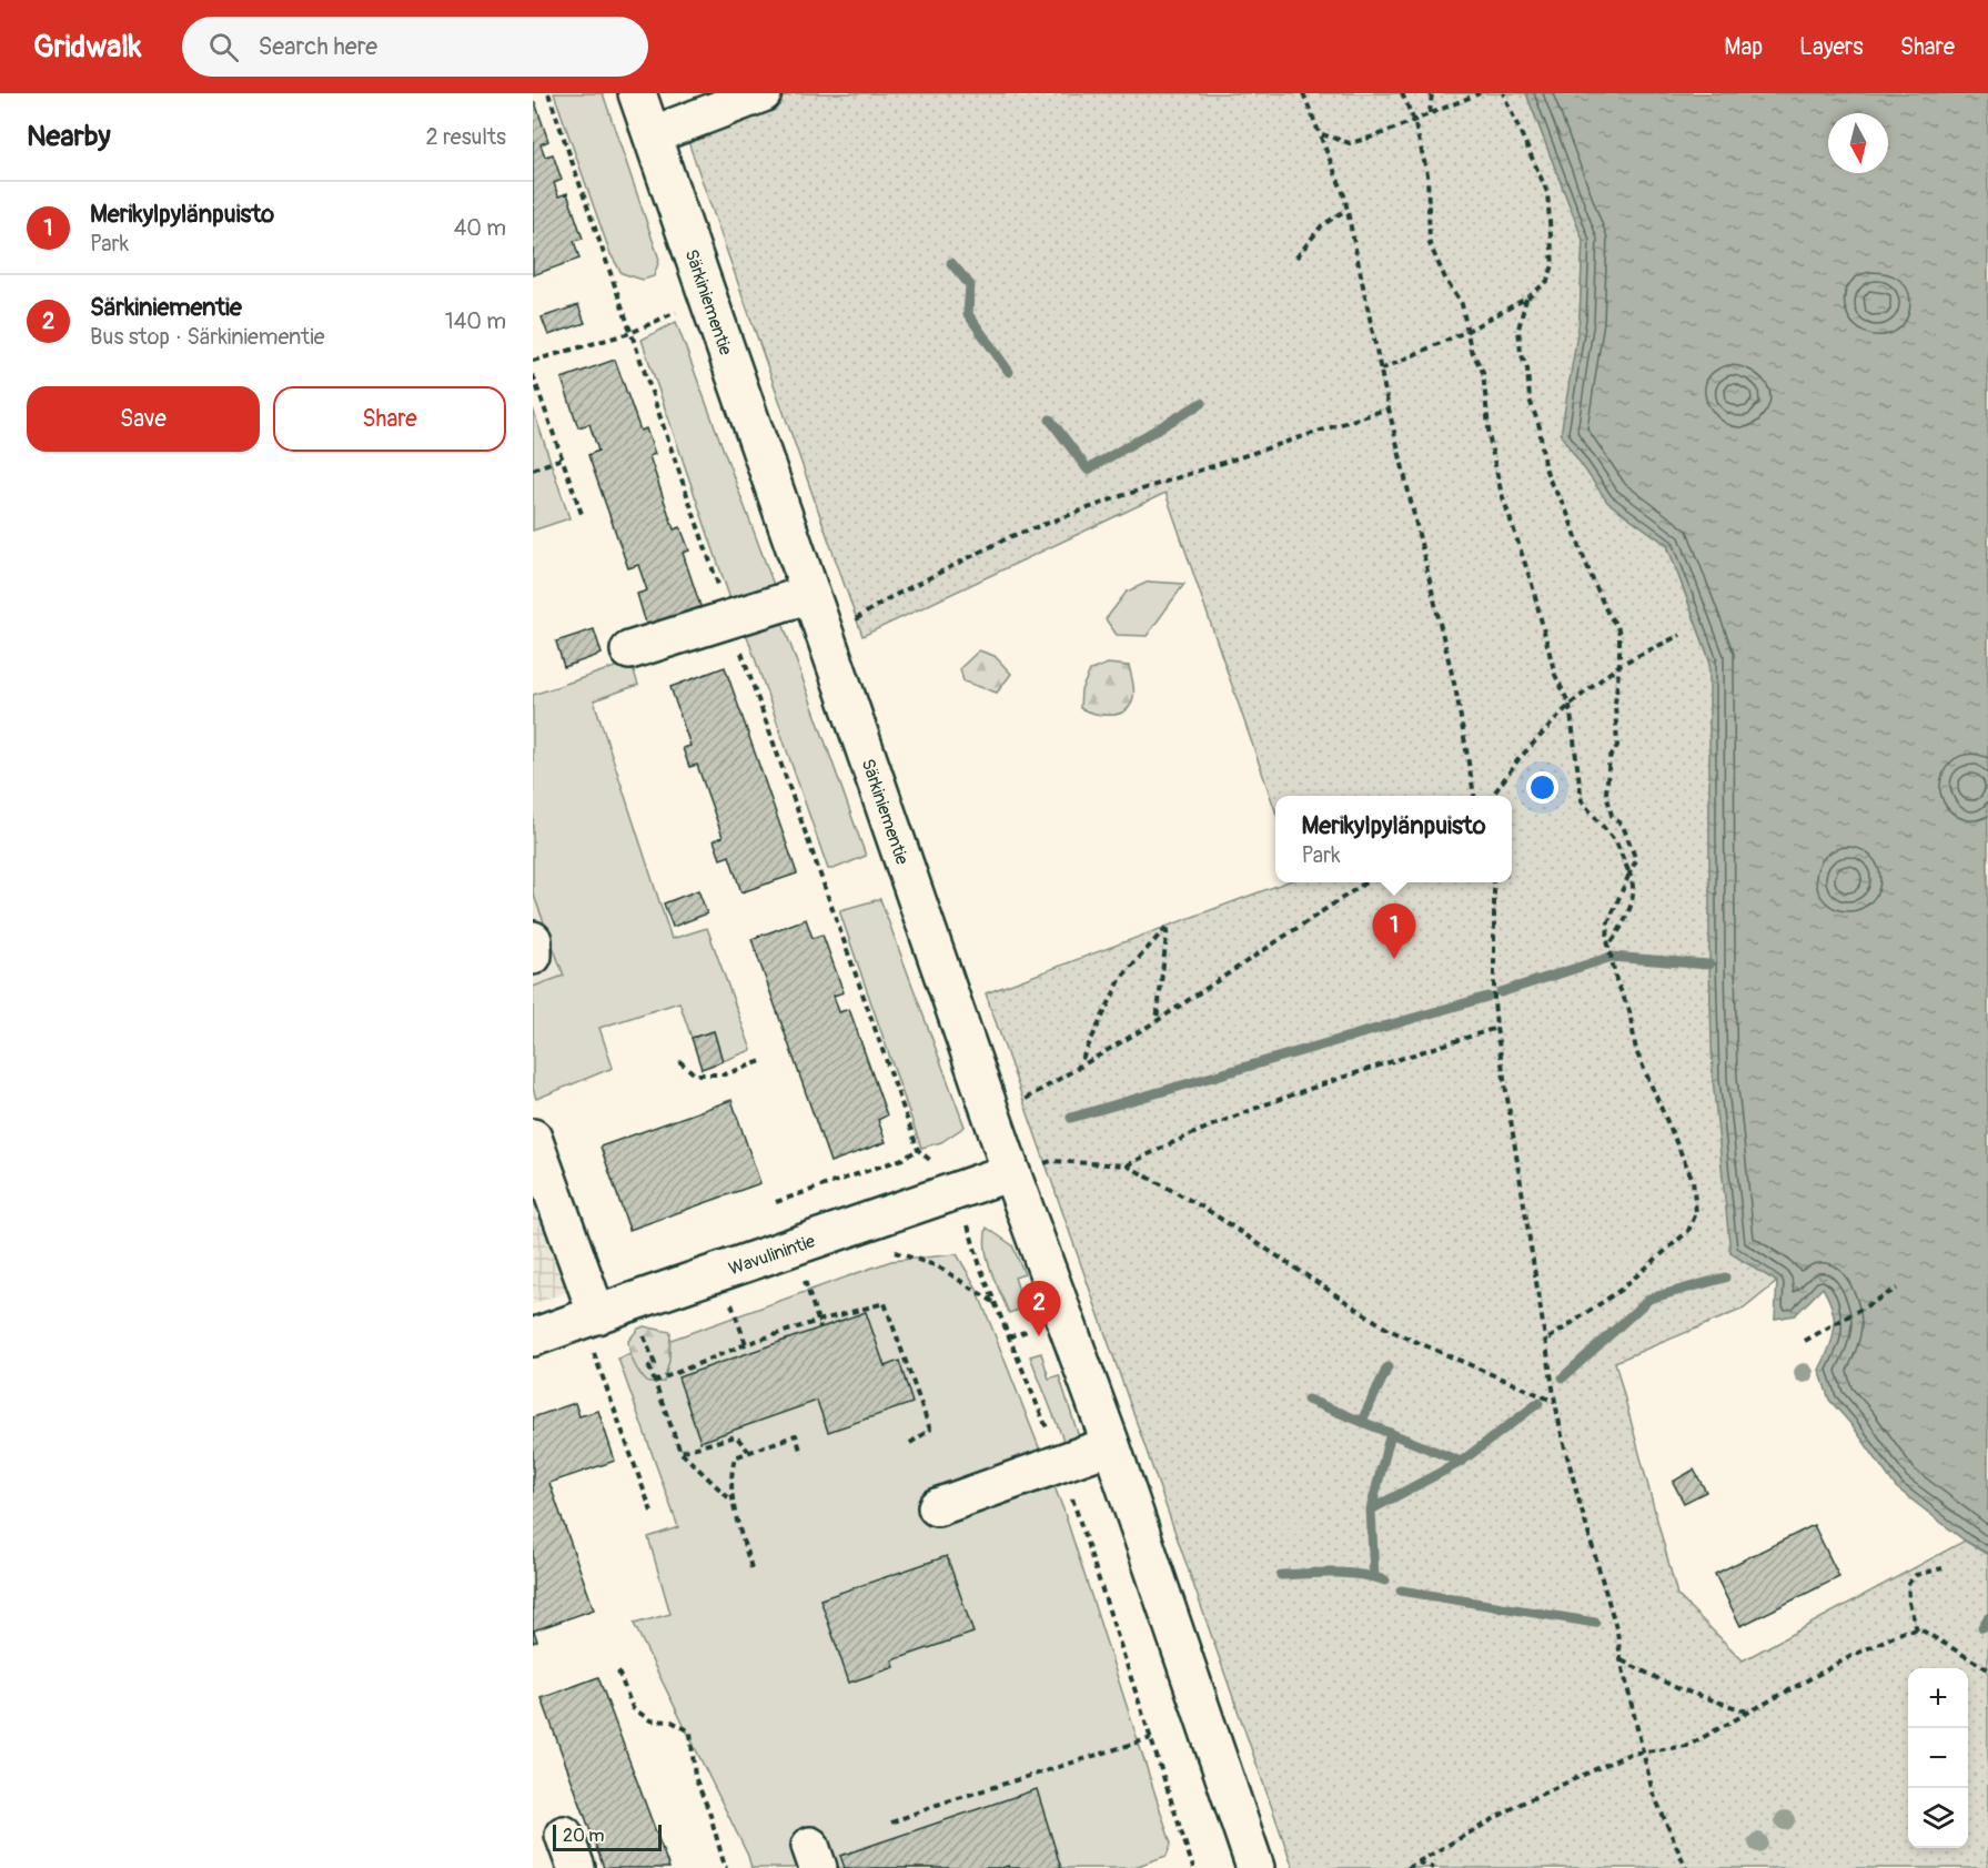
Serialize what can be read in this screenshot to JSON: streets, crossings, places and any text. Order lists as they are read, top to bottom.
{
  "streets": {
    "street": ["Särkiniementie", "Wavulinintie"]
  },
  "crossings": [
    ["Särkiniementie", "Wavulinintie"]
  ],
  "scale_bar": "20 m",
  "north": "bottom",
  "page": {
    "header": "Gridwalk",
    "search": "Search here",
    "nav": ["Map", "Layers", "Share"],
    "heading": ["Nearby", "2 results"],
    "list": [
      {
        "mark": "1",
        "name": "Merikylpylänpuisto",
        "note": "Park",
        "value": "40 m"
      },
      {
        "mark": "2",
        "name": "Särkiniementie",
        "note": "Bus stop · Särkiniementie",
        "value": "140 m"
      }
    ],
    "buttons": ["Save", "Share"],
    "popup": ["Merikylpylänpuisto", "Park"],
    "pins": ["1", "2"],
    "map_buttons": ["+", "−"],
    "scale": "20 m"
  }
}
